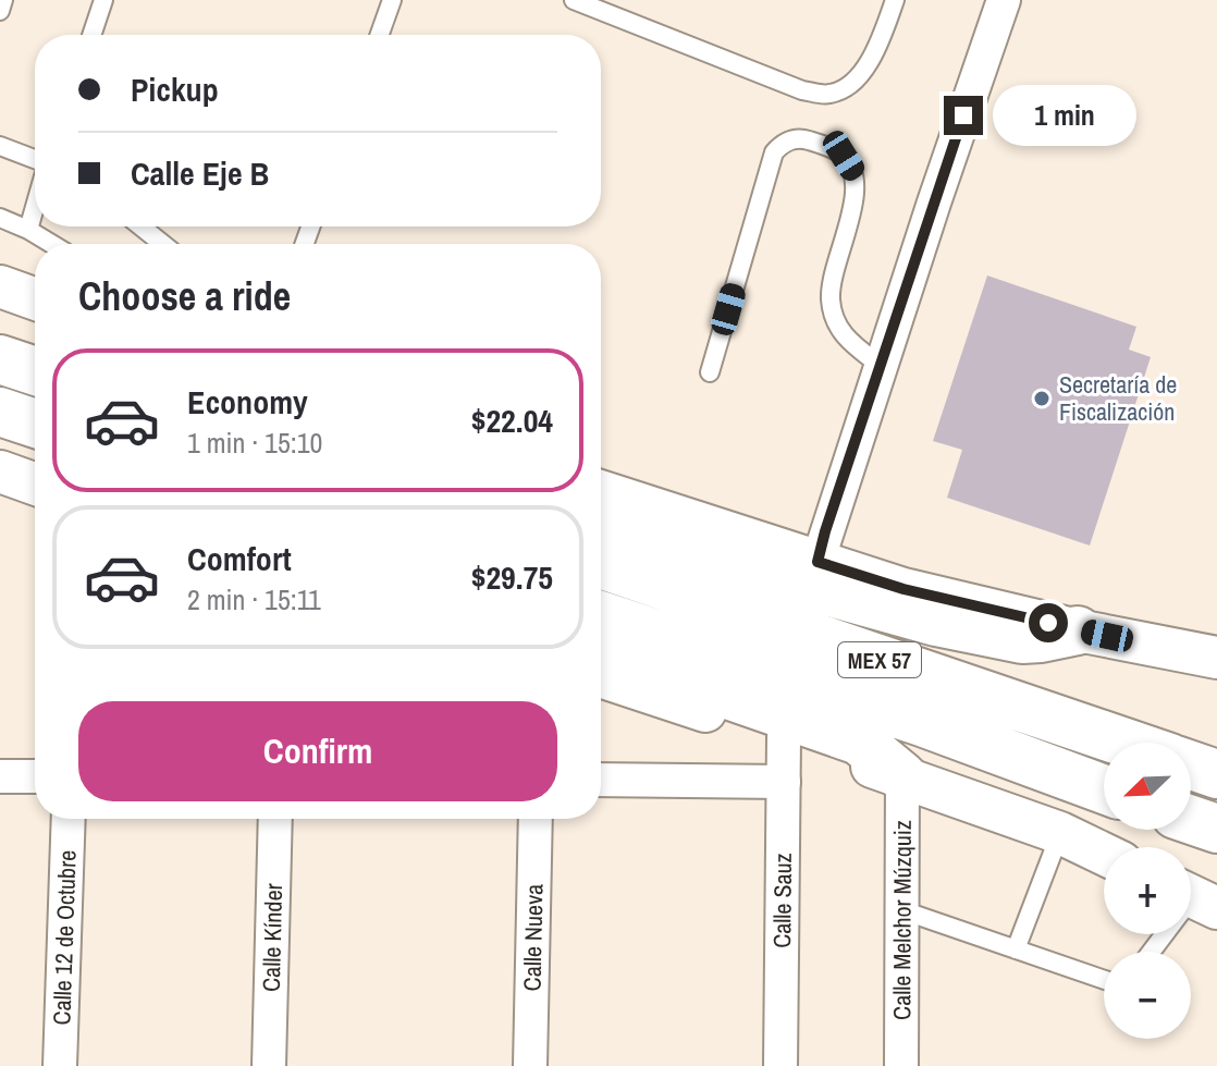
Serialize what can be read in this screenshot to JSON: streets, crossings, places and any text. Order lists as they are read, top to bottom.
{
  "streets": {
    "highway": ["MEX 57"],
    "street": [
      "Calle Sauz",
      "Calle Melchor Múzquiz",
      "Calle 12 de Octubre",
      "Calle Kínder",
      "Calle Nueva"
    ]
  },
  "places": ["Secretaría de Fiscalización"],
  "north": "bottom left",
  "page": {
    "banner": ["Pickup", "Calle Eje B"],
    "bubble": "1 min",
    "heading": "Choose a ride",
    "list": [
      {
        "name": "Economy",
        "note": "1 min · 15:10",
        "value": "$22.04"
      },
      {
        "name": "Comfort",
        "note": "2 min · 15:11",
        "value": "$29.75"
      }
    ],
    "buttons": "Confirm",
    "map_buttons": ["+", "−"]
  }
}
